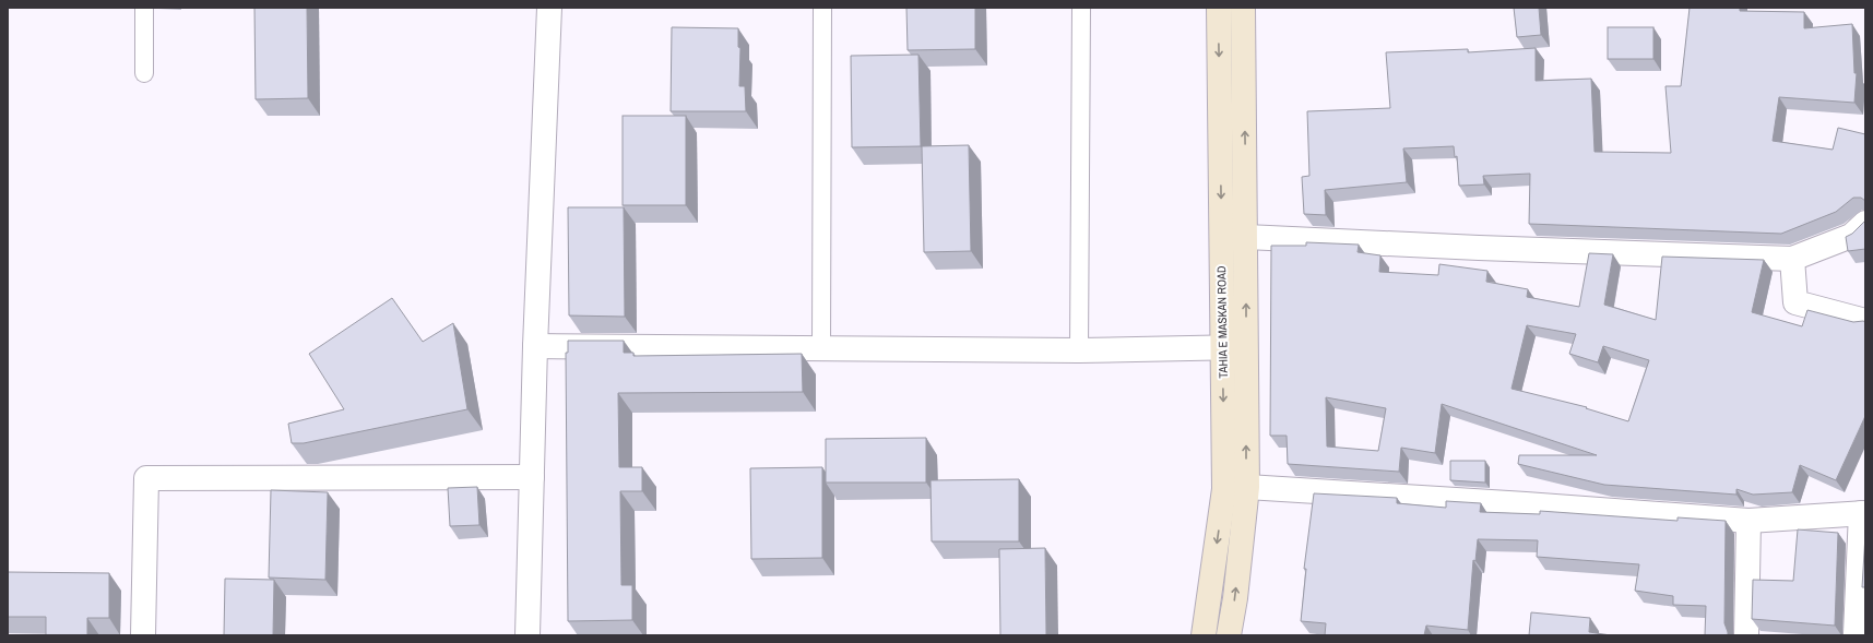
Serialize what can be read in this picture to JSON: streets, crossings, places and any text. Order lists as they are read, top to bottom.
{
  "streets": {
    "main road": ["TAHIA E MASKAN ROAD"]
  }
}
